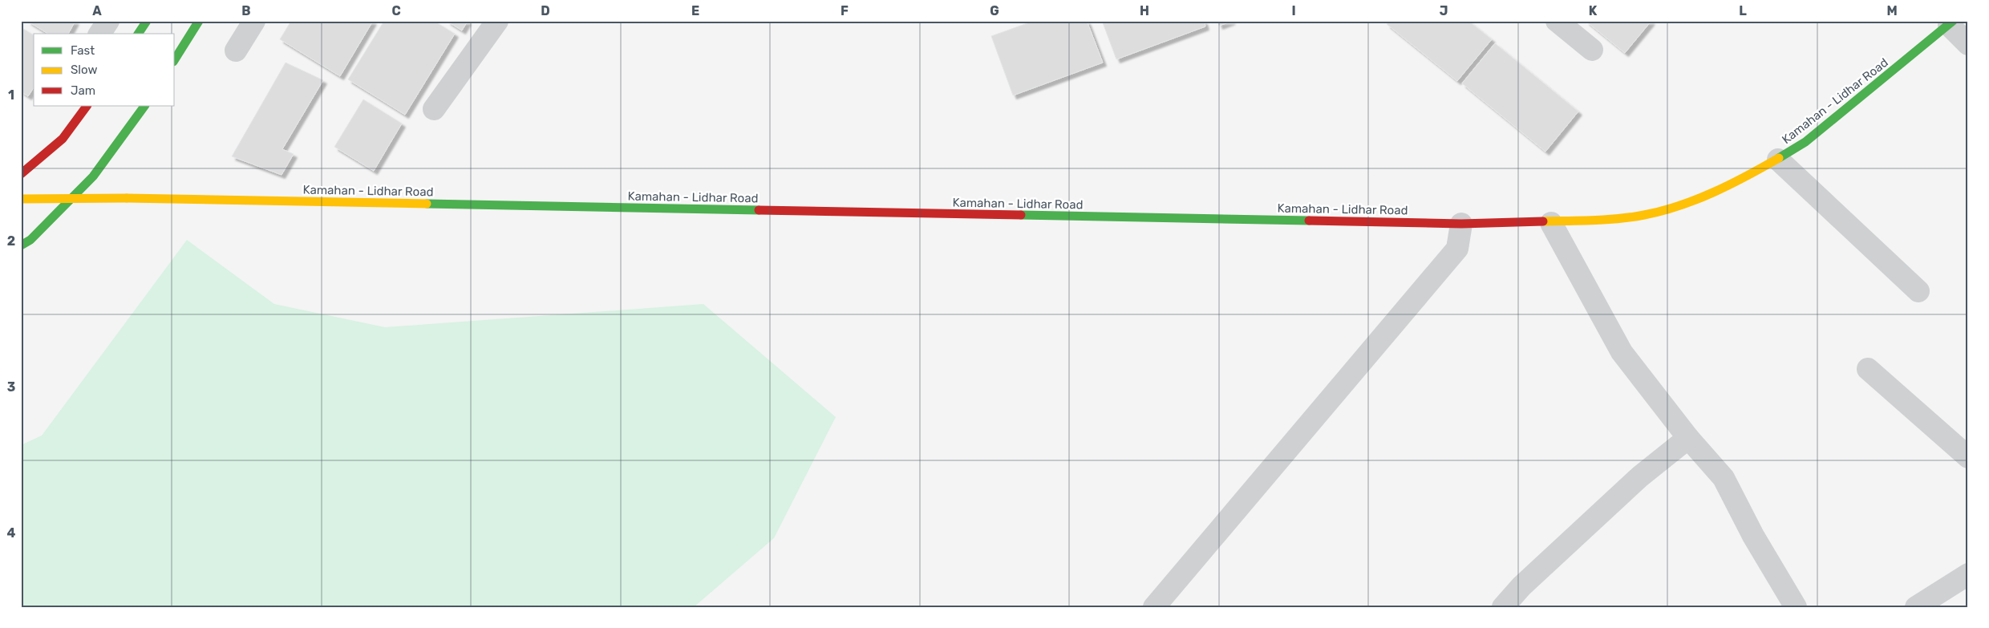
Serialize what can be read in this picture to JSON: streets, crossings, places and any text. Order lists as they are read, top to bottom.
{
  "streets": {
    "main road": ["Kamahan - Lidhar Road"]
  },
  "legend": ["Fast", "Slow", "Jam"],
  "grid": {
    "columns": [
      "A",
      "B",
      "C",
      "D",
      "E",
      "F",
      "G",
      "H",
      "I",
      "J",
      "K",
      "L",
      "M"
    ],
    "rows": [
      "1",
      "2",
      "3",
      "4"
    ]
  }
}
